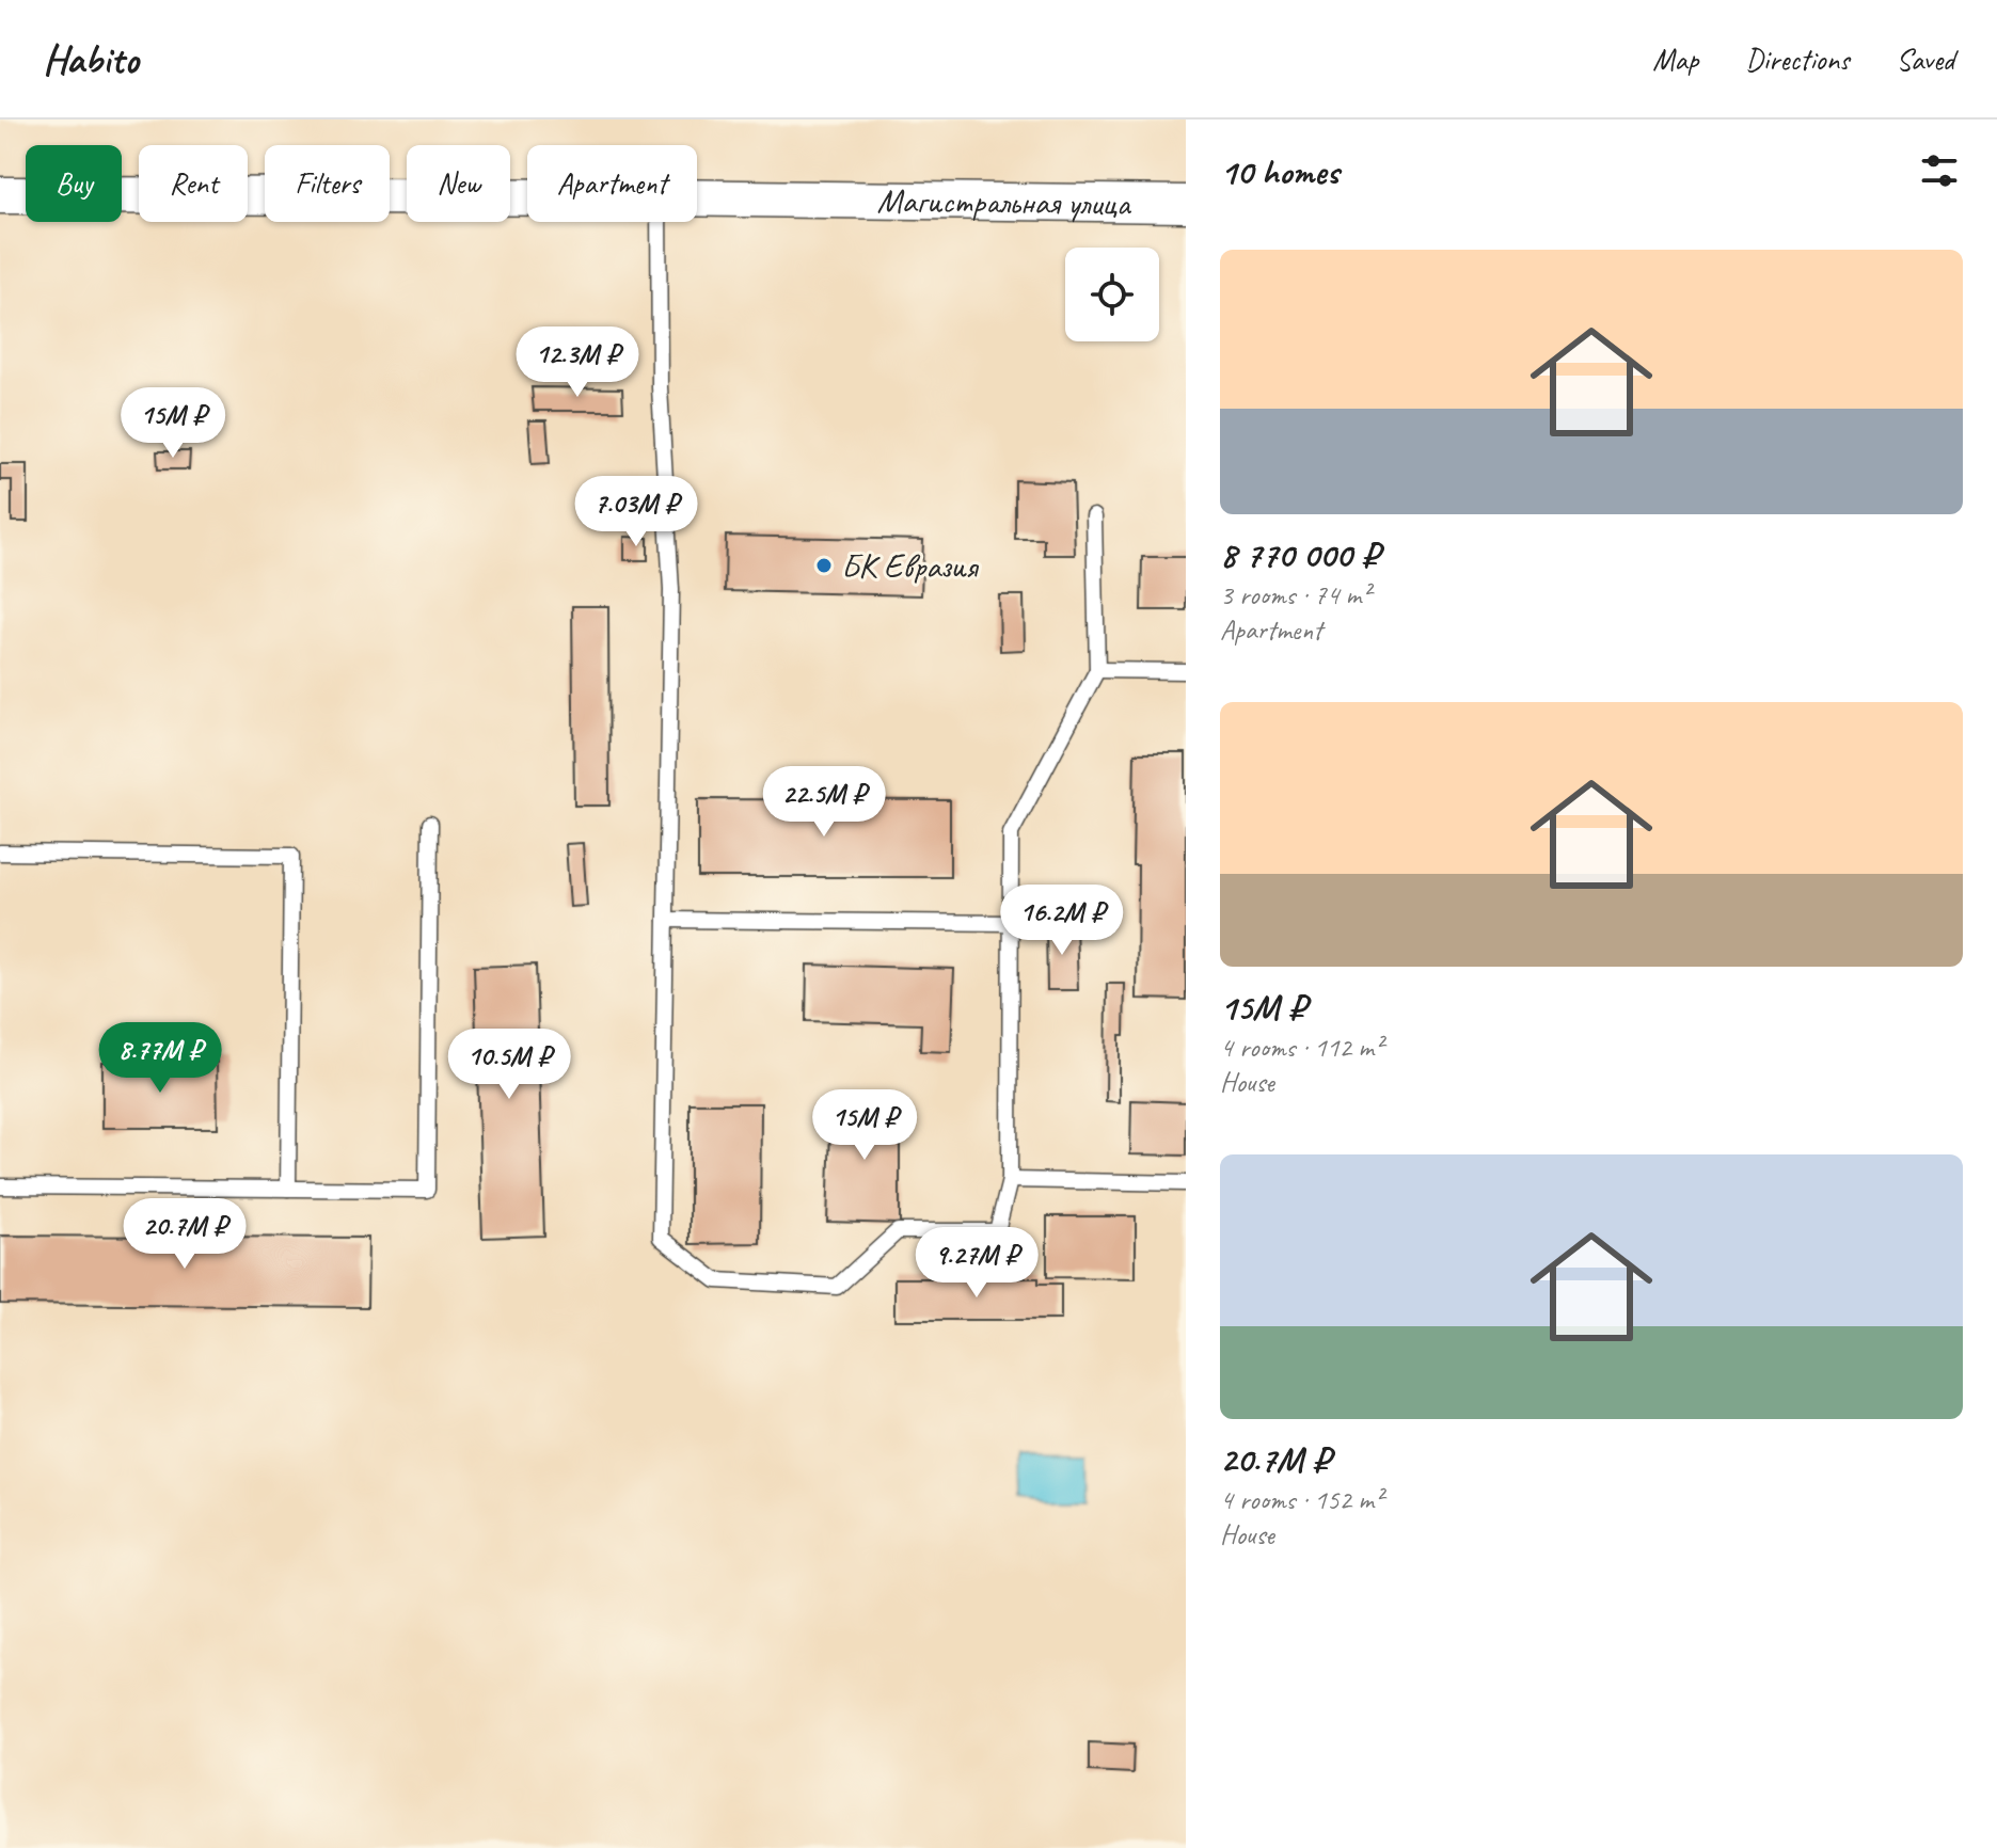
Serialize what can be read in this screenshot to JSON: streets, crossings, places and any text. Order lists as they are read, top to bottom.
{
  "streets": {
    "street": ["Магистральная улица"]
  },
  "places": ["БК Евразия"],
  "page": {
    "header": "Habito",
    "nav": ["Map", "Directions", "Saved"],
    "heading": "10 homes",
    "chip": [
      "Buy",
      "Rent",
      "Filters",
      "New",
      "Apartment"
    ],
    "list": [
      {
        "name": "8 770 000 ₽",
        "note": "3 rooms · 74 m² · Apartment"
      },
      {
        "name": "15M ₽",
        "note": "4 rooms · 112 m² · House"
      },
      {
        "name": "20.7M ₽",
        "note": "4 rooms · 152 m² · House"
      }
    ],
    "price": [
      "12.3M ₽",
      "15M ₽",
      "7.03M ₽",
      "22.5M ₽",
      "16.2M ₽",
      "8.77M ₽",
      "10.5M ₽",
      "15M ₽",
      "20.7M ₽",
      "9.27M ₽"
    ]
  }
}
